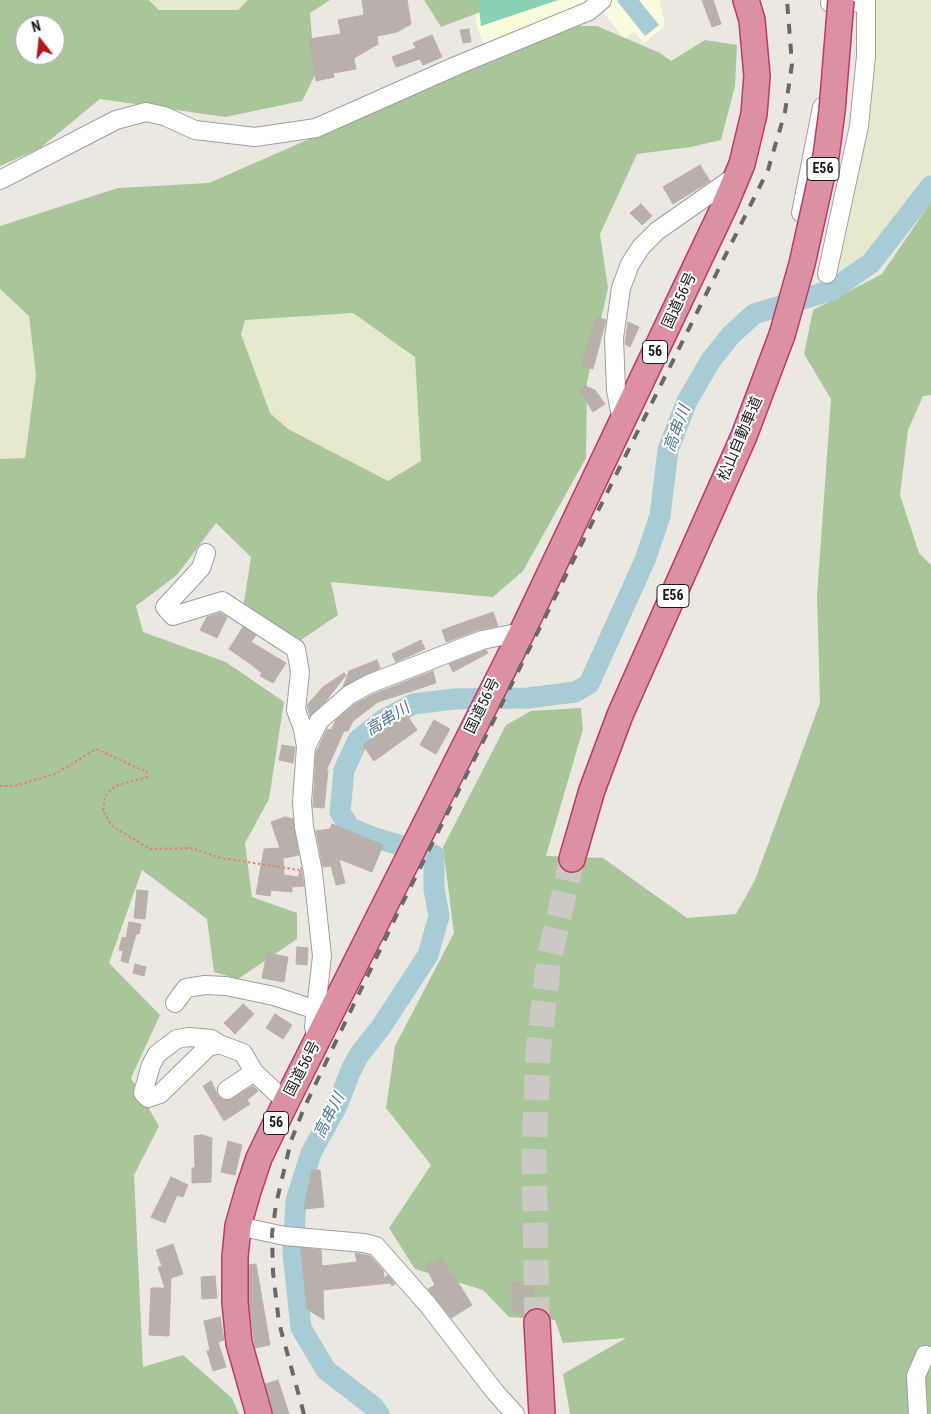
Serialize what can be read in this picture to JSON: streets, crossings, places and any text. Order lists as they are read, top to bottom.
{
  "streets": {
    "highway": [
      "E56",
      "国道56号",
      "56",
      "松山自動車道"
    ]
  },
  "water": ["高串川"],
  "north": "top"
}
